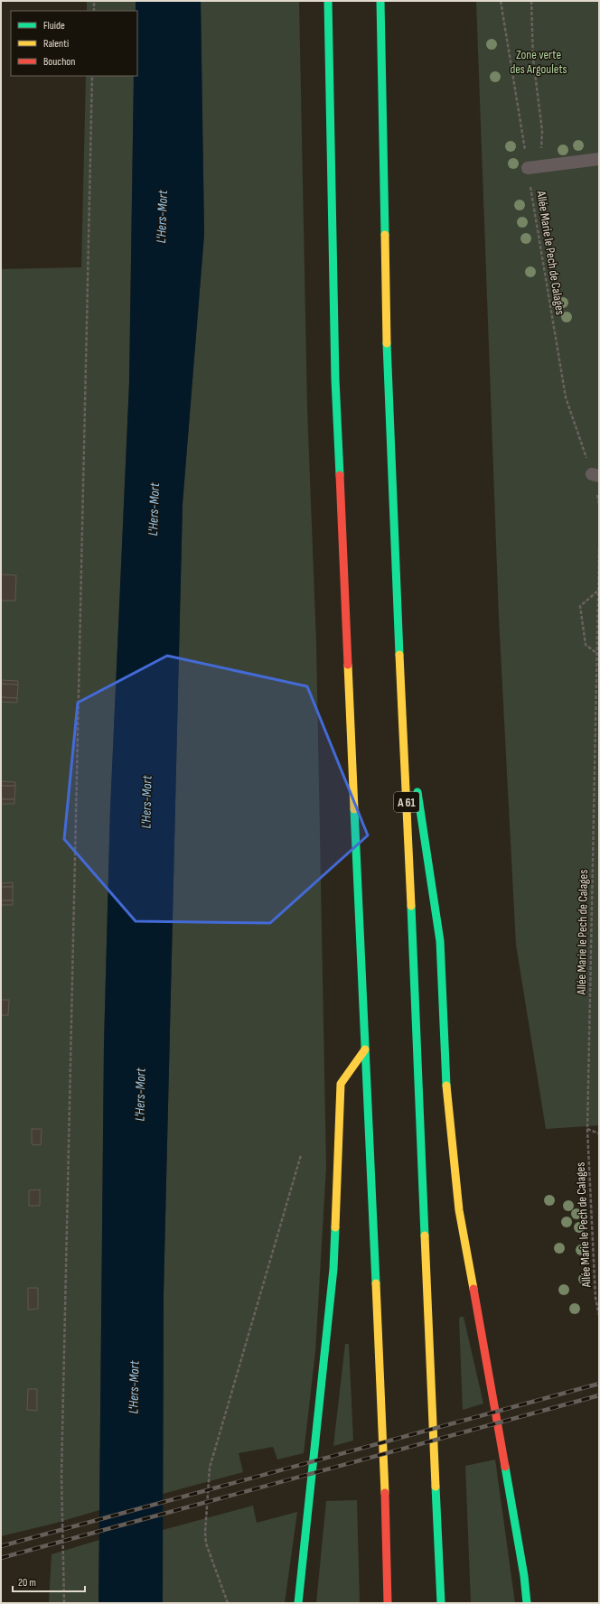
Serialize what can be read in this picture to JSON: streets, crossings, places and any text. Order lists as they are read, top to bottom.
{
  "streets": {
    "highway": ["A 61"],
    "path": ["Allée Marie le Pech de Calages"]
  },
  "water": ["L'Hers-Mort"],
  "parks": ["Zone verte des Argoulets"],
  "legend": ["Fluide", "Ralenti", "Bouchon"],
  "scale_bar": "20 m"
}
